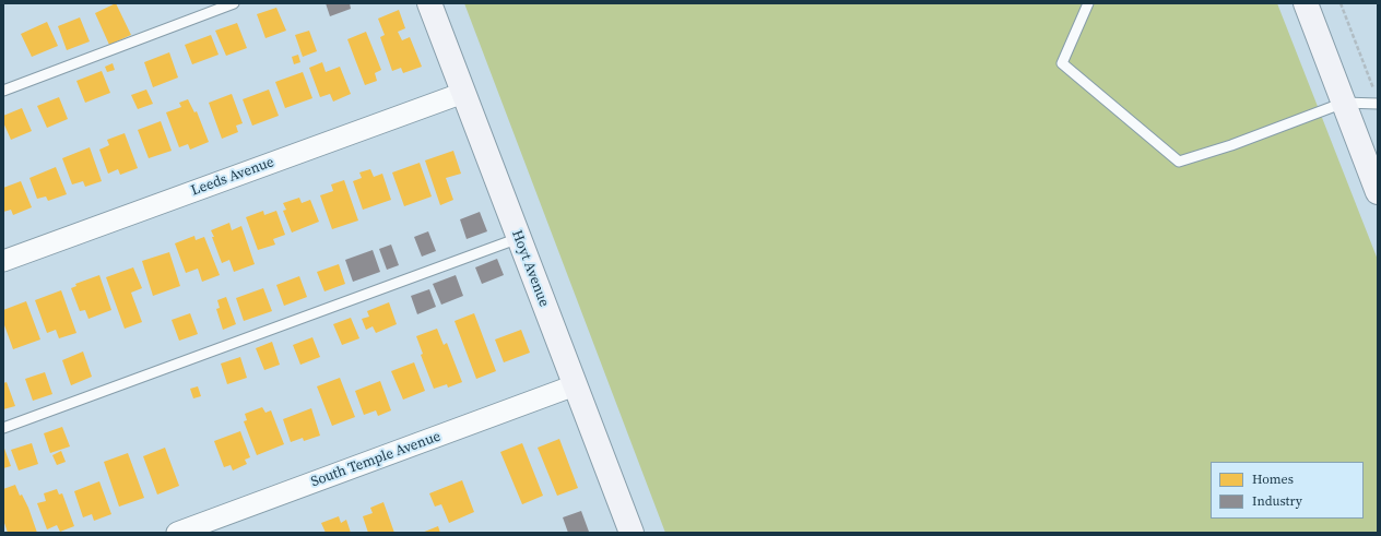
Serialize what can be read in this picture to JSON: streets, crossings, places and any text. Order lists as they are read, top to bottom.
{
  "streets": {
    "main road": ["Hoyt Avenue"],
    "street": ["Leeds Avenue", "South Temple Avenue"]
  },
  "crossings": [
    ["Leeds Avenue", "Hoyt Avenue"],
    ["Hoyt Avenue", "South Temple Avenue"]
  ],
  "legend": ["Homes", "Industry"]
}
